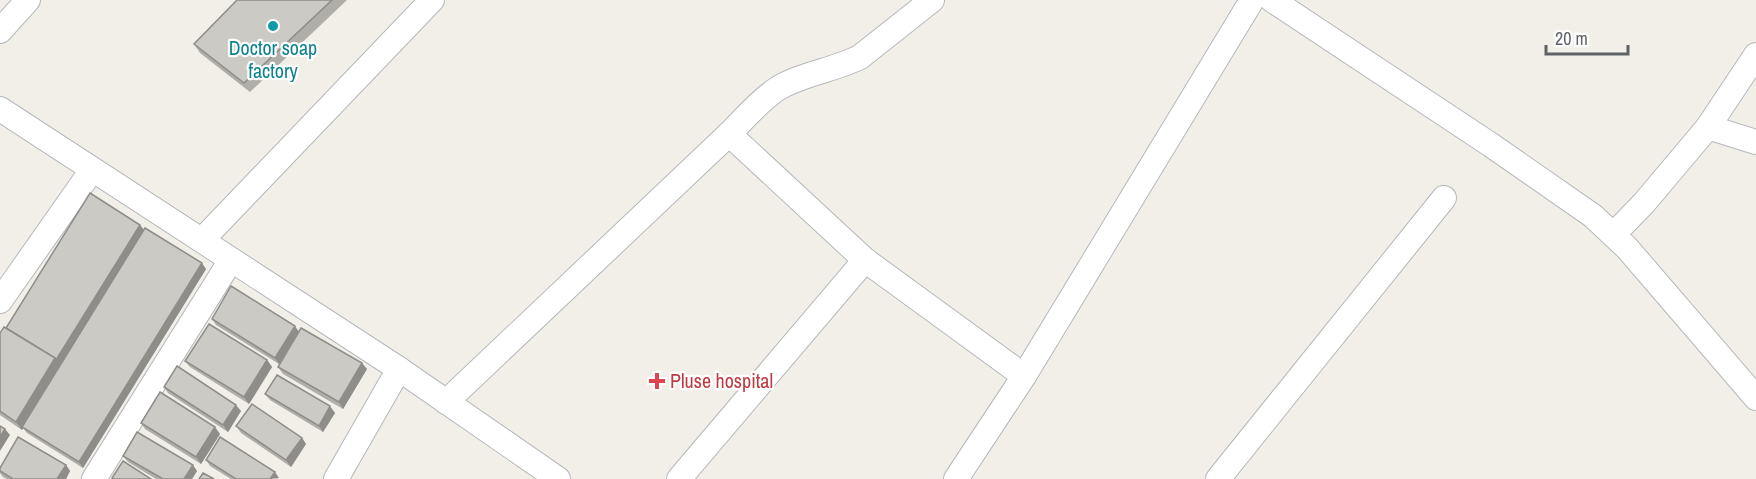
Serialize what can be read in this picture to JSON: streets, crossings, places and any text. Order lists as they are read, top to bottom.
{
  "places": {
    "other": ["Doctor soap factory"],
    "health": ["Pluse hospital"]
  },
  "scale_bar": "20 m"
}
